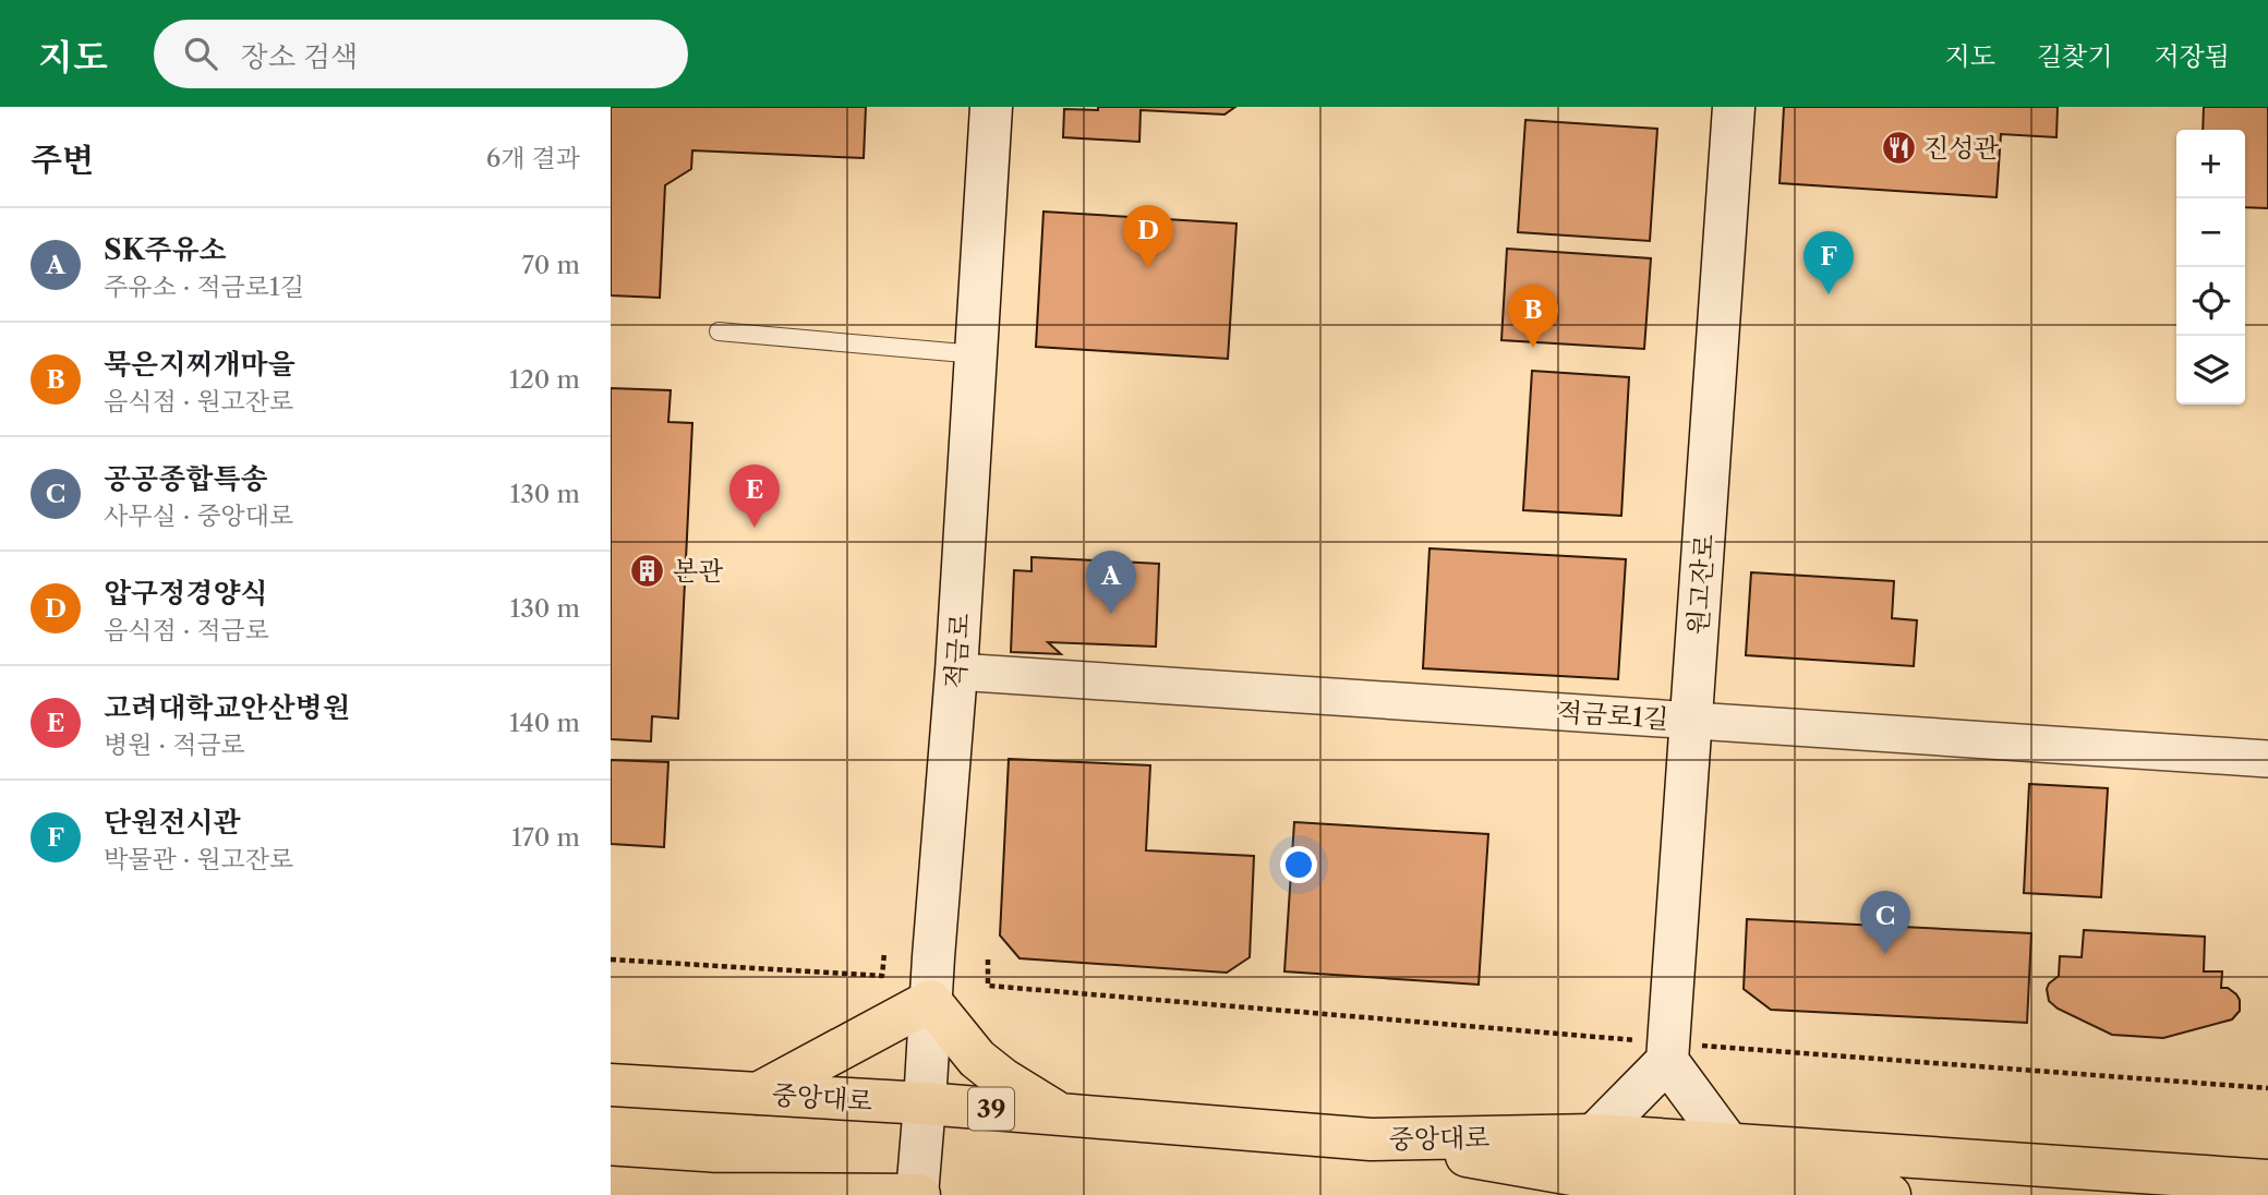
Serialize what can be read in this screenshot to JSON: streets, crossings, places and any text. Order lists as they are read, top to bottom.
{
  "streets": {
    "main road": ["중앙대로", "39"],
    "street": ["원고잔로", "적금로", "적금로1길"]
  },
  "crossings": [
    ["원고잔로", "적금로1길"],
    ["적금로", "적금로1길"],
    ["적금로", "중앙대로"],
    ["중앙대로", "39"]
  ],
  "places": {
    "restaurant": ["진성관"],
    "building": ["본관"]
  },
  "page": {
    "header": "지도",
    "search": "장소 검색",
    "nav": ["지도", "길찾기", "저장됨"],
    "heading": ["주변", "6개 결과"],
    "map_buttons": ["+", "−"],
    "pins": [
      "D",
      "F",
      "B",
      "E",
      "A",
      "C"
    ],
    "list": [
      {
        "mark": "A",
        "name": "SK주유소",
        "note": "주유소 · 적금로1길",
        "value": "70 m"
      },
      {
        "mark": "B",
        "name": "묵은지찌개마을",
        "note": "음식점 · 원고잔로",
        "value": "120 m"
      },
      {
        "mark": "C",
        "name": "공공종합특송",
        "note": "사무실 · 중앙대로",
        "value": "130 m"
      },
      {
        "mark": "D",
        "name": "압구정경양식",
        "note": "음식점 · 적금로",
        "value": "130 m"
      },
      {
        "mark": "E",
        "name": "고려대학교안산병원",
        "note": "병원 · 적금로",
        "value": "140 m"
      },
      {
        "mark": "F",
        "name": "단원전시관",
        "note": "박물관 · 원고잔로",
        "value": "170 m"
      }
    ]
  }
}
